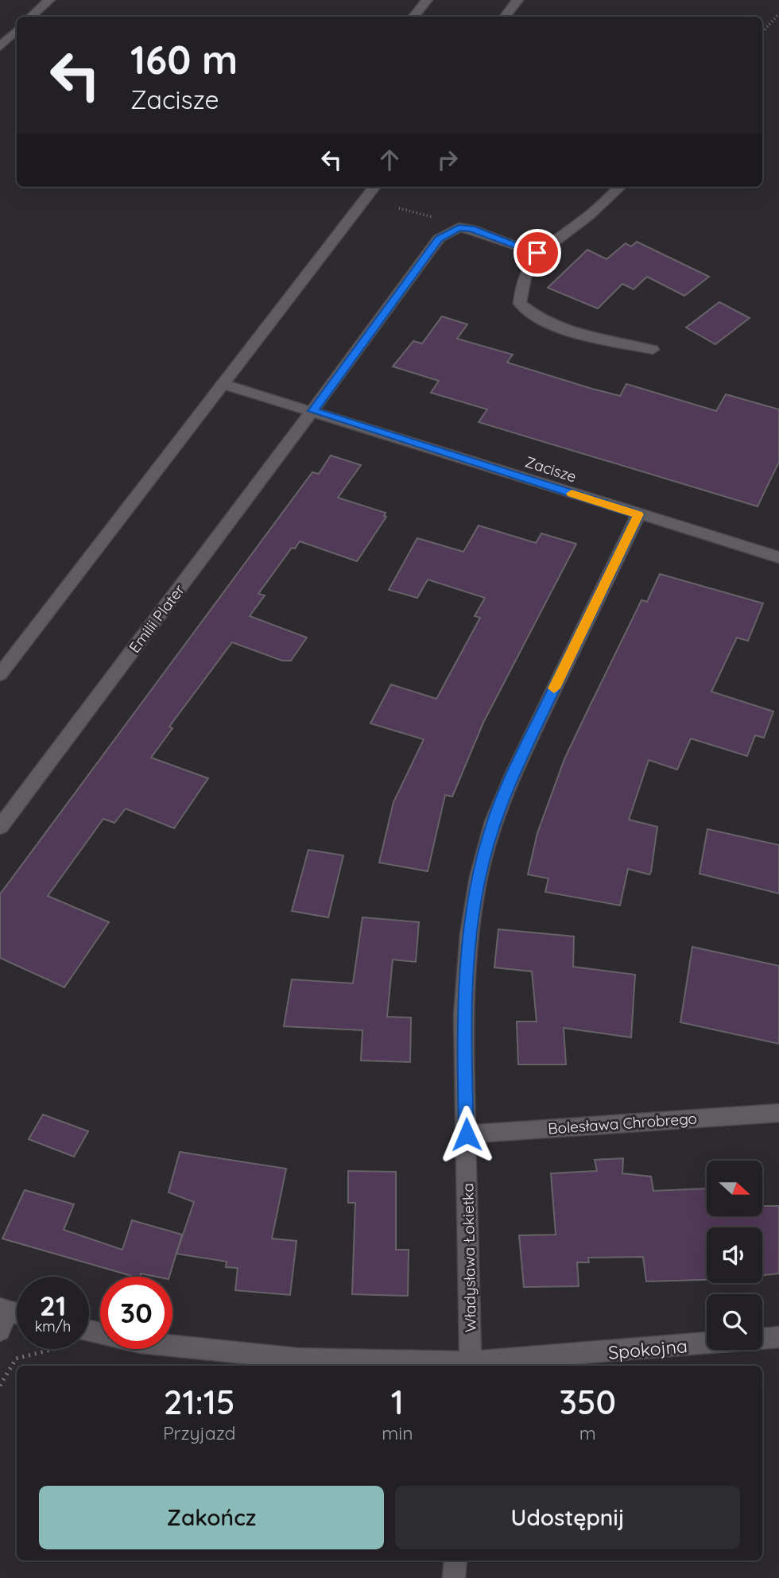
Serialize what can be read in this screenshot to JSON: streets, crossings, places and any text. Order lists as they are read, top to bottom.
{
  "streets": {
    "street": [
      "Zacisze",
      "Emilii Plater",
      "Bolesława Chrobrego",
      "Władysława Łokietka",
      "Spokojna"
    ]
  },
  "crossings": [
    ["Zacisze", "Emilii Plater"],
    ["Zacisze", "Władysława Łokietka"],
    ["Bolesława Chrobrego", "Władysława Łokietka"],
    ["Władysława Łokietka", "Spokojna"]
  ],
  "north": "right",
  "page": {
    "turn": ["160 m", "Zacisze"],
    "speed": "21 km/h",
    "limit": "30",
    "eta": [
      "21:15",
      "Przyjazd",
      "1",
      "min",
      "350",
      "m"
    ],
    "buttons": ["Zakończ", "Udostępnij"]
  }
}
